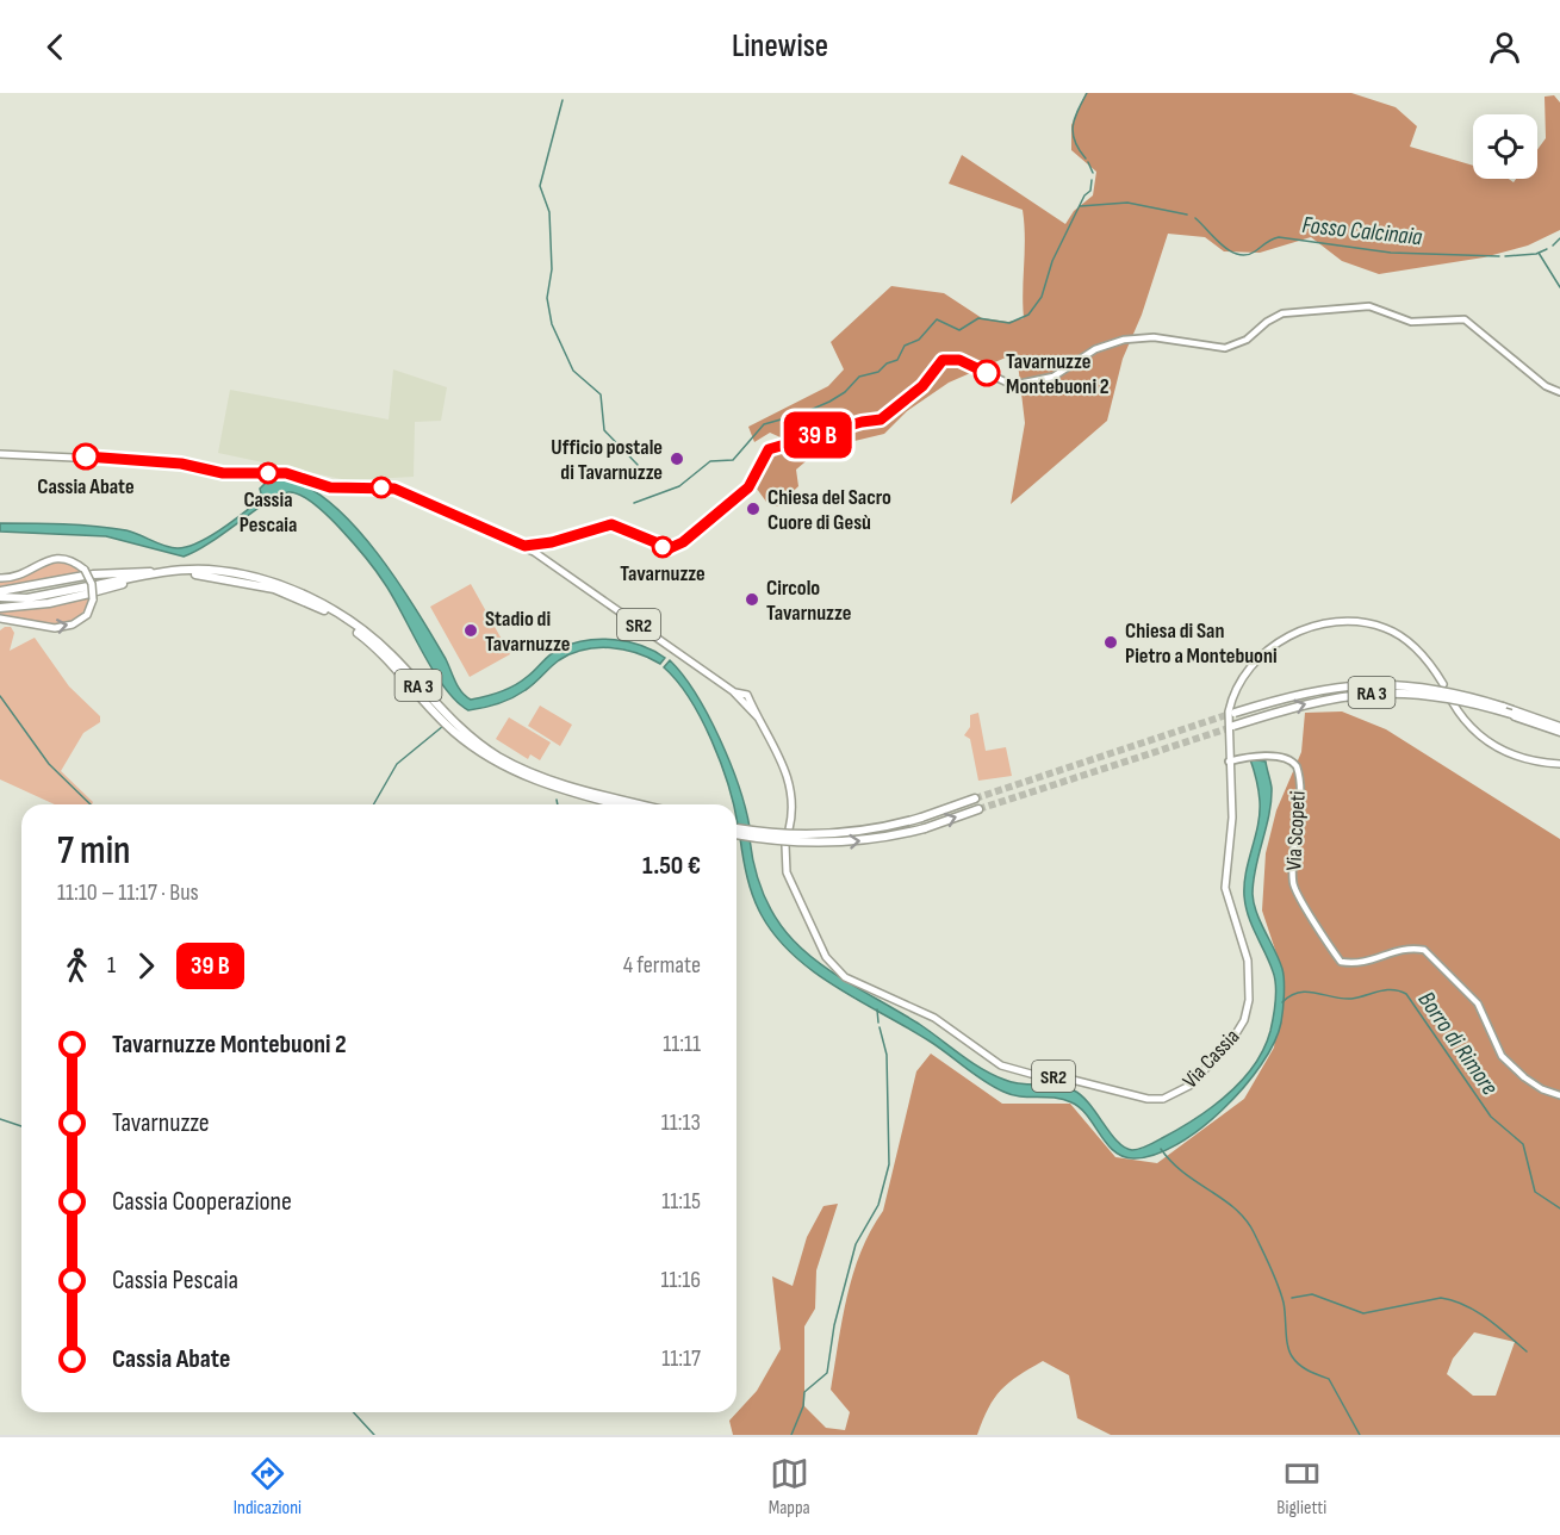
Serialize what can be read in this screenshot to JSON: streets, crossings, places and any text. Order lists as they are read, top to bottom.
{
  "streets": {
    "highway": ["RA 3"],
    "main road": ["SR2", "Via Scopeti", "Via Cassia"]
  },
  "crossings": [
    ["Via Scopeti", "Via Cassia"]
  ],
  "water": ["Fosso Calcinaia", "Borro di Rimore"],
  "places": [
    "Tavarnuzze Montebuoni 2",
    "Cassia Abate",
    "Ufficio postale di Tavarnuzze",
    "Cassia Pescaia",
    "Chiesa del Sacro Cuore di Gesù",
    "Tavarnuzze",
    "Circolo Tavarnuzze",
    "Stadio di Tavarnuzze",
    "Chiesa di San Pietro a Montebuoni"
  ],
  "page": {
    "header": "Linewise",
    "on_map": "39 B",
    "heading": ["7 min", "11:10 – 11:17 · Bus", "1.50 €"],
    "legs": ["1", "39 B", "4 fermate"],
    "list": [
      {
        "name": "Tavarnuzze Montebuoni 2",
        "value": "11:11"
      },
      {
        "name": "Tavarnuzze",
        "value": "11:13"
      },
      {
        "name": "Cassia Cooperazione",
        "value": "11:15"
      },
      {
        "name": "Cassia Pescaia",
        "value": "11:16"
      },
      {
        "name": "Cassia Abate",
        "value": "11:17"
      }
    ],
    "tabs": ["Indicazioni", "Mappa", "Biglietti"]
  }
}
